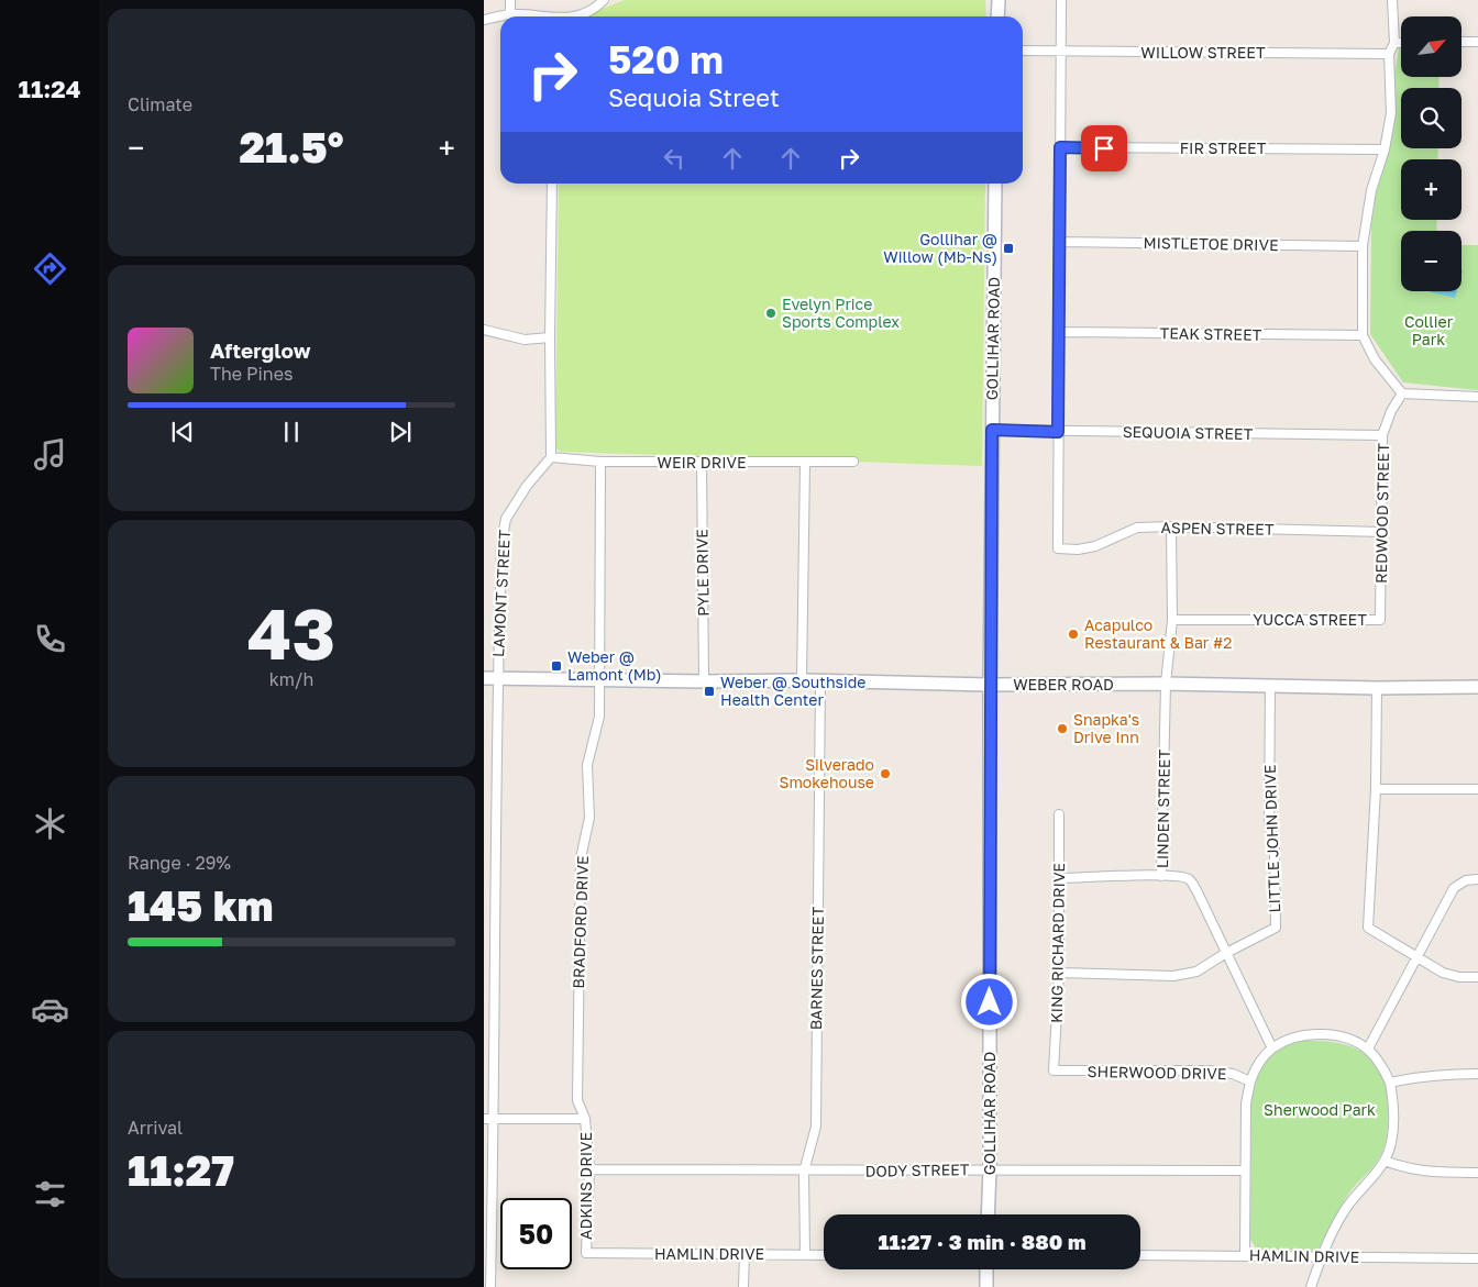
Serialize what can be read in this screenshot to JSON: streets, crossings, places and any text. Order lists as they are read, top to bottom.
{
  "streets": {
    "main road": ["GOLLIHAR ROAD", "WEBER ROAD"],
    "street": [
      "WILLOW STREET",
      "FIR STREET",
      "MISTLETOE DRIVE",
      "TEAK STREET",
      "SEQUOIA STREET",
      "WEIR DRIVE",
      "REDWOOD STREET",
      "ASPEN STREET",
      "PYLE DRIVE",
      "LAMONT STREET",
      "YUCCA STREET",
      "LINDEN STREET",
      "LITTLE JOHN DRIVE",
      "BRADFORD DRIVE",
      "KING RICHARD DRIVE",
      "BARNES STREET",
      "SHERWOOD DRIVE",
      "DODY STREET",
      "ADKINS DRIVE",
      "HAMLIN DRIVE"
    ]
  },
  "crossings": [
    ["GOLLIHAR ROAD", "SEQUOIA STREET"],
    ["GOLLIHAR ROAD", "WEBER ROAD"],
    ["GOLLIHAR ROAD", "DODY STREET"],
    ["SEQUOIA STREET", "REDWOOD STREET"],
    ["SEQUOIA STREET", "ASPEN STREET"],
    ["WEIR DRIVE", "PYLE DRIVE"],
    ["WEIR DRIVE", "LAMONT STREET"],
    ["WEIR DRIVE", "BRADFORD DRIVE"],
    ["REDWOOD STREET", "ASPEN STREET"],
    ["REDWOOD STREET", "YUCCA STREET"],
    ["ASPEN STREET", "LINDEN STREET"],
    ["PYLE DRIVE", "WEBER ROAD"],
    ["LAMONT STREET", "WEBER ROAD"],
    ["YUCCA STREET", "LINDEN STREET"],
    ["WEBER ROAD", "LINDEN STREET"],
    ["WEBER ROAD", "LITTLE JOHN DRIVE"],
    ["WEBER ROAD", "BRADFORD DRIVE"],
    ["WEBER ROAD", "BARNES STREET"],
    ["LINDEN STREET", "LITTLE JOHN DRIVE"],
    ["LITTLE JOHN DRIVE", "KING RICHARD DRIVE"],
    ["BRADFORD DRIVE", "ADKINS DRIVE"],
    ["KING RICHARD DRIVE", "SHERWOOD DRIVE"],
    ["BARNES STREET", "DODY STREET"],
    ["BARNES STREET", "HAMLIN DRIVE"],
    ["DODY STREET", "ADKINS DRIVE"],
    ["ADKINS DRIVE", "HAMLIN DRIVE"]
  ],
  "parks": ["Collier Park", "Sherwood Park"],
  "places": {
    "transit": ["Gollihar @ Willow (Mb-Ns)", "Weber @ Lamont (Mb)", "Weber @ Southside Health Center"],
    "other": [
      "Evelyn Price Sports Complex",
      "Acapulco Restaurant & Bar #2",
      "Snapka's Drive Inn",
      "Silverado Smokehouse"
    ]
  },
  "north": "top right",
  "page": {
    "tabs": "11:24",
    "tile": [
      "Climate",
      ["43", "km/h"],
      ["Range · 29%", "145 km"],
      ["Arrival", "11:27"]
    ],
    "map_buttons": ["+", "−"],
    "turn": ["520 m", "Sequoia Street"],
    "heat": ["−", "21.5°", "+"],
    "song": ["Afterglow", "The Pines"],
    "limit": "50",
    "trip": "11:27 · 3 min · 880 m"
  }
}
